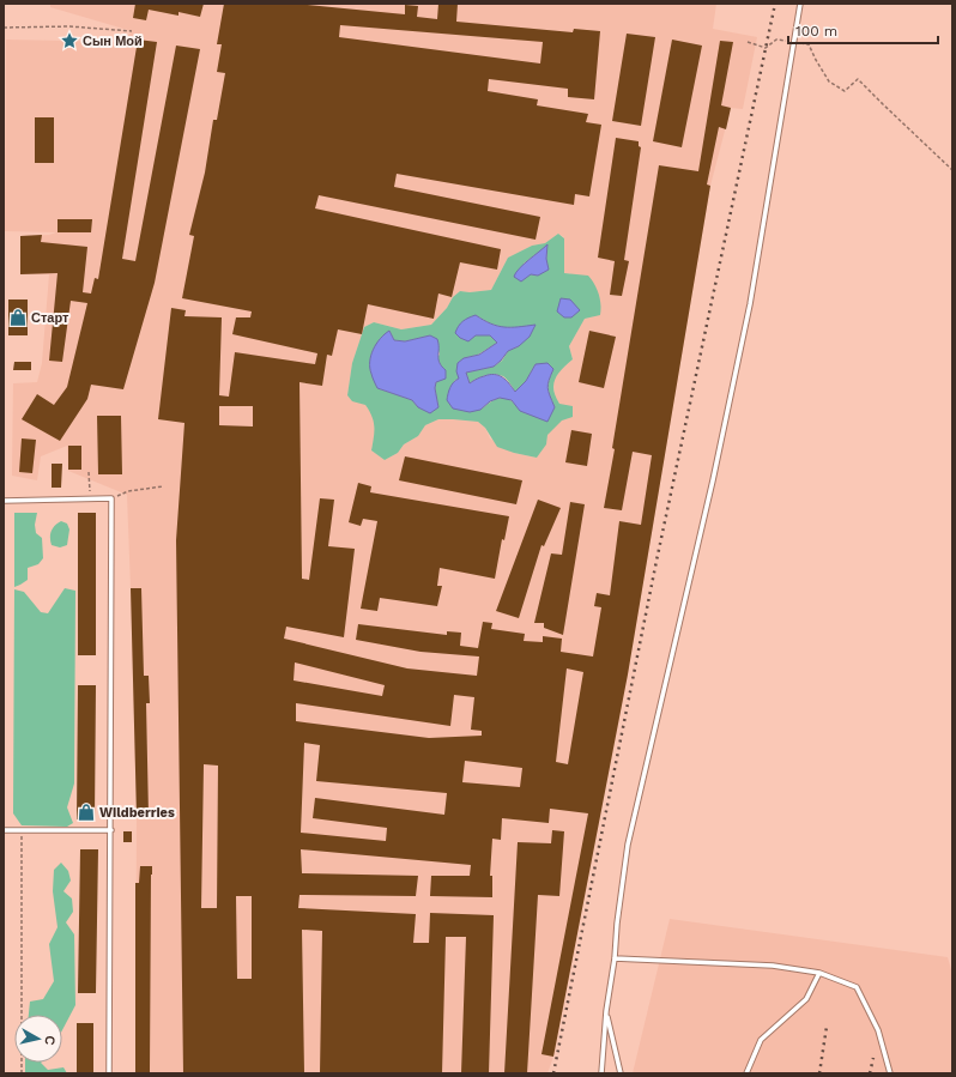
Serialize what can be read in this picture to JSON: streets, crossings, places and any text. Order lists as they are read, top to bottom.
{
  "places": {
    "place": ["Сын Мой"],
    "shop": ["Старт", "Wildberries"]
  },
  "scale_bar": "100 m",
  "north": "right"
}
